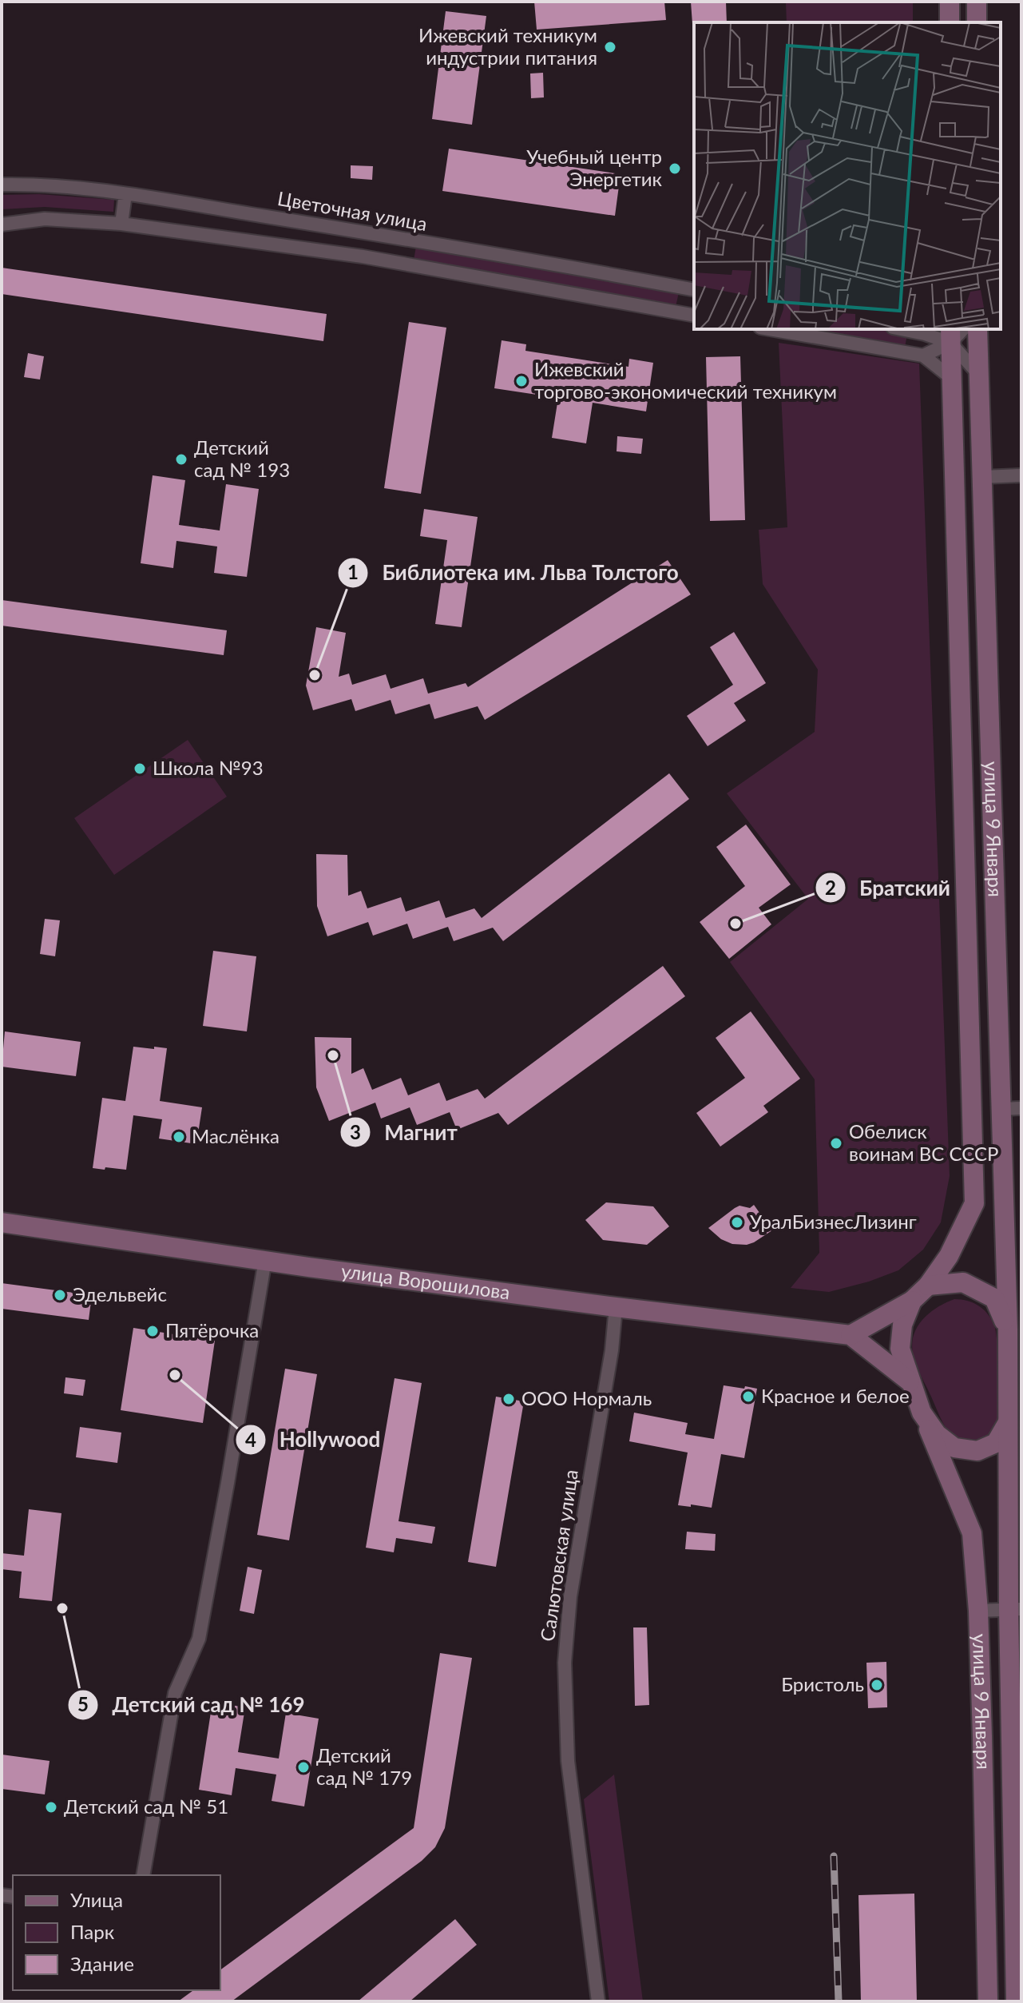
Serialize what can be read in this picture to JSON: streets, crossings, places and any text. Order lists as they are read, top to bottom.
{
  "streets": {
    "main road": ["улица 9 Января", "улица Ворошилова"],
    "street": ["Цветочная улица", "Салютовская улица"]
  },
  "crossings": [
    ["улица Ворошилова", "Салютовская улица"]
  ],
  "places": [
    "Ижевский техникум индустрии питания",
    "Учебный центр Энергетик",
    "Ижевский торгово-экономический техникум",
    "Детский сад № 193",
    "Библиотека им. Льва Толстого",
    "Школа №93",
    "Братский",
    "Магнит",
    "Маслёнка",
    "Обелиск воинам ВС СССР",
    "УралБизнесЛизинг",
    "Эдельвейс",
    "Пятёрочка",
    "Hollywood",
    "Красное и белое",
    "ООО Нормаль",
    "Детский сад № 169",
    "Бристоль",
    "Детский сад № 179",
    "Детский сад № 51"
  ],
  "legend": ["Улица", "Парк", "Здание"]
}
